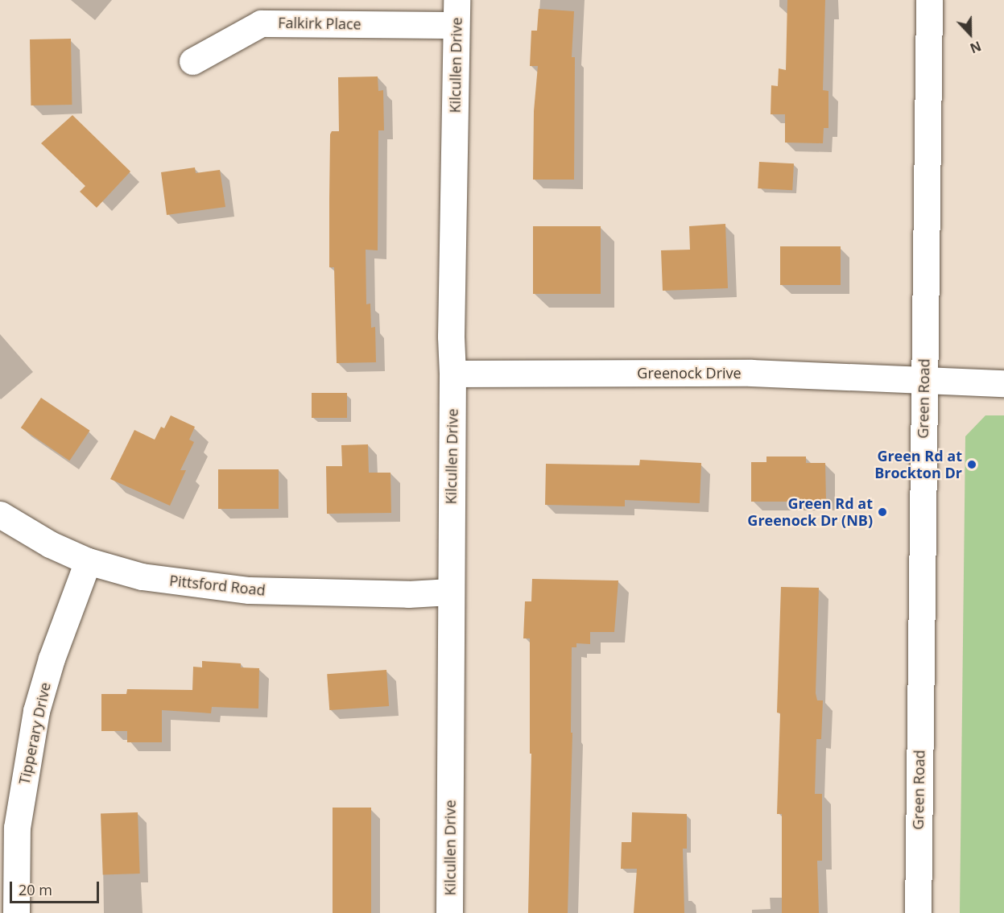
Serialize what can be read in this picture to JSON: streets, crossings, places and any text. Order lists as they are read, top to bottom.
{
  "streets": {
    "street": [
      "Falkirk Place",
      "Kilcullen Drive",
      "Greenock Drive",
      "Green Road",
      "Pittsford Road",
      "Tipperary Drive"
    ]
  },
  "crossings": [
    ["Falkirk Place", "Kilcullen Drive"],
    ["Kilcullen Drive", "Greenock Drive"],
    ["Kilcullen Drive", "Pittsford Road"],
    ["Greenock Drive", "Green Road"],
    ["Pittsford Road", "Tipperary Drive"]
  ],
  "places": ["Green Rd at Brockton Dr", "Green Rd at Greenock Dr (NB)"],
  "scale_bar": "20 m",
  "north": "bottom"
}
